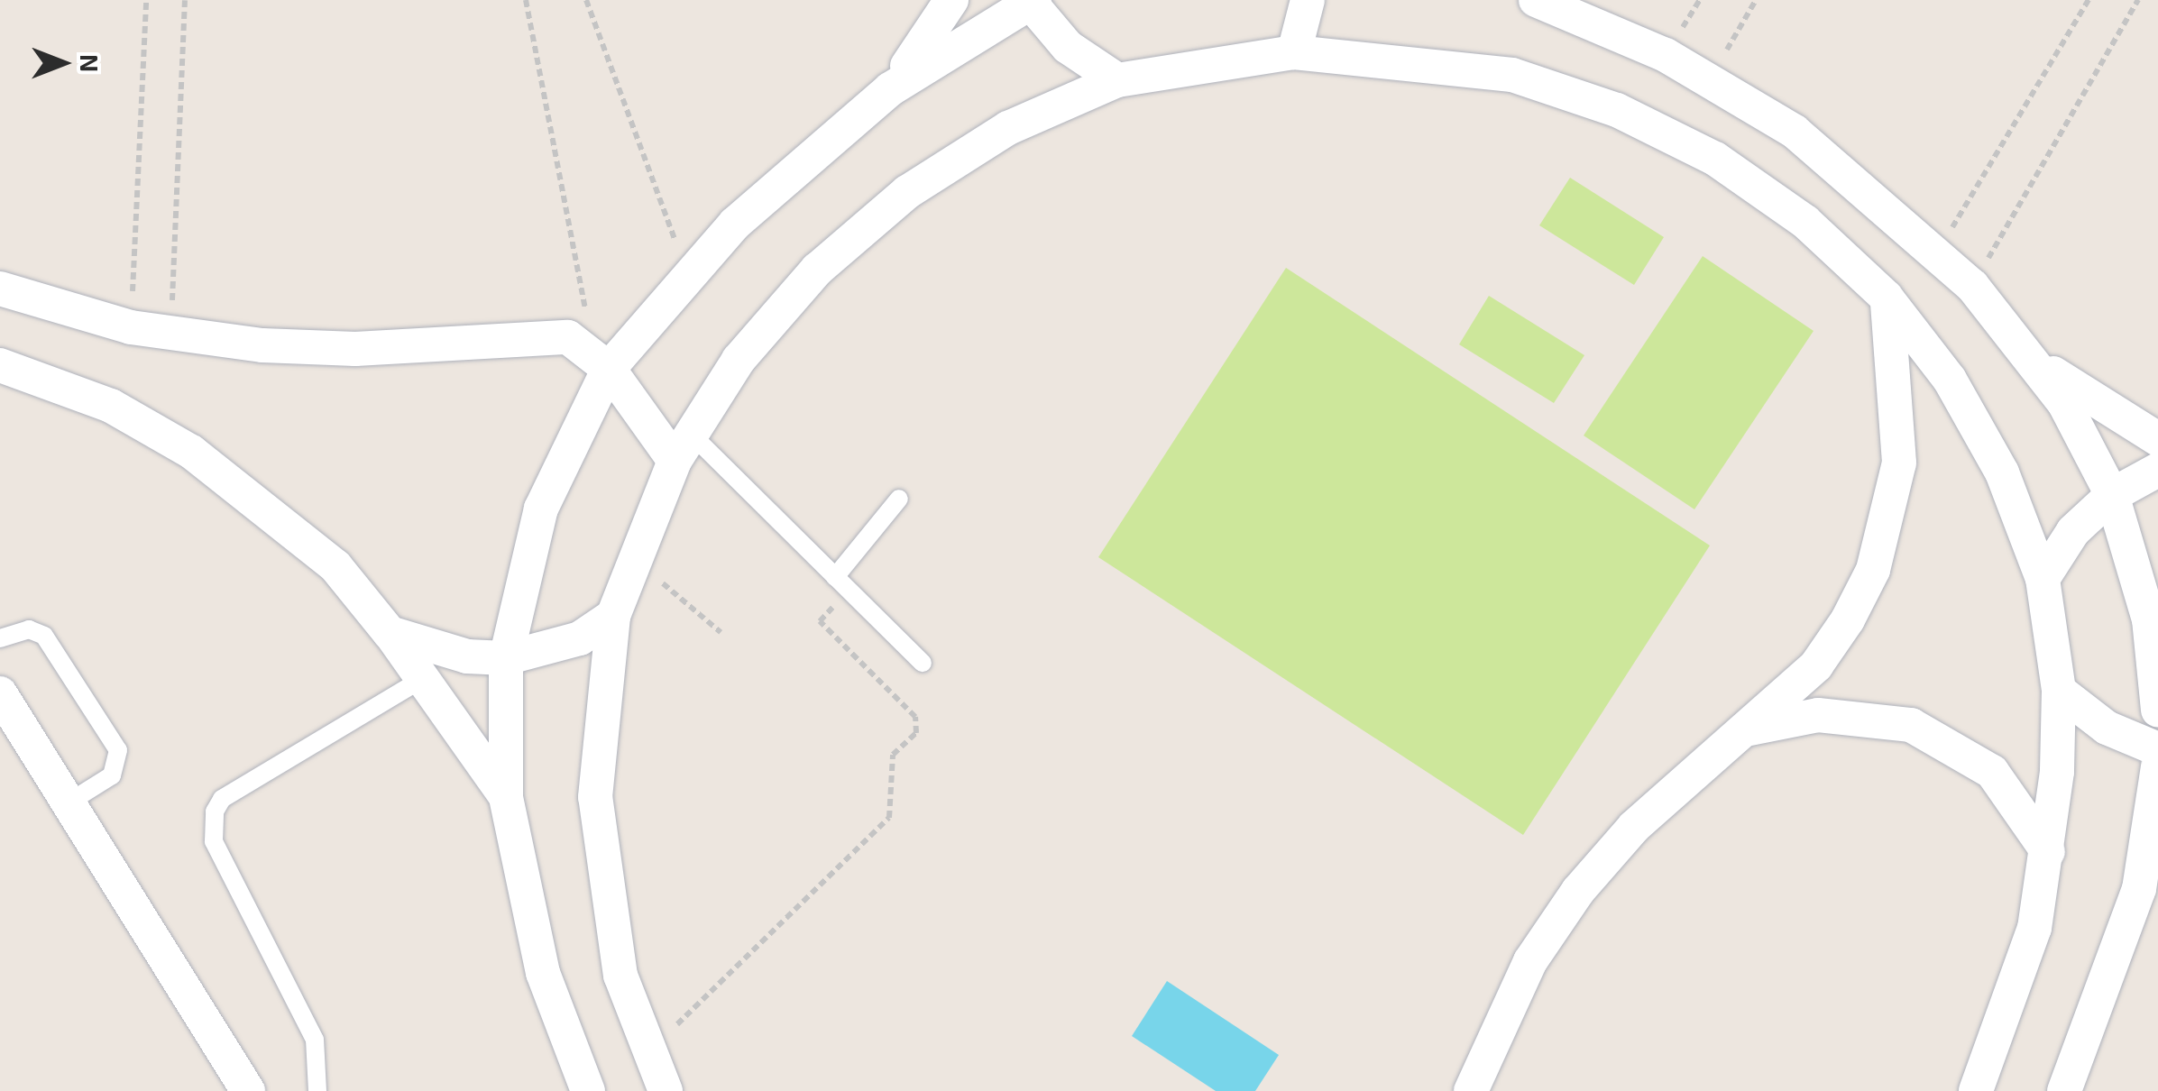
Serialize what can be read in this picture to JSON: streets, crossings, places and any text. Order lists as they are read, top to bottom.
{
  "north": "right"
}
